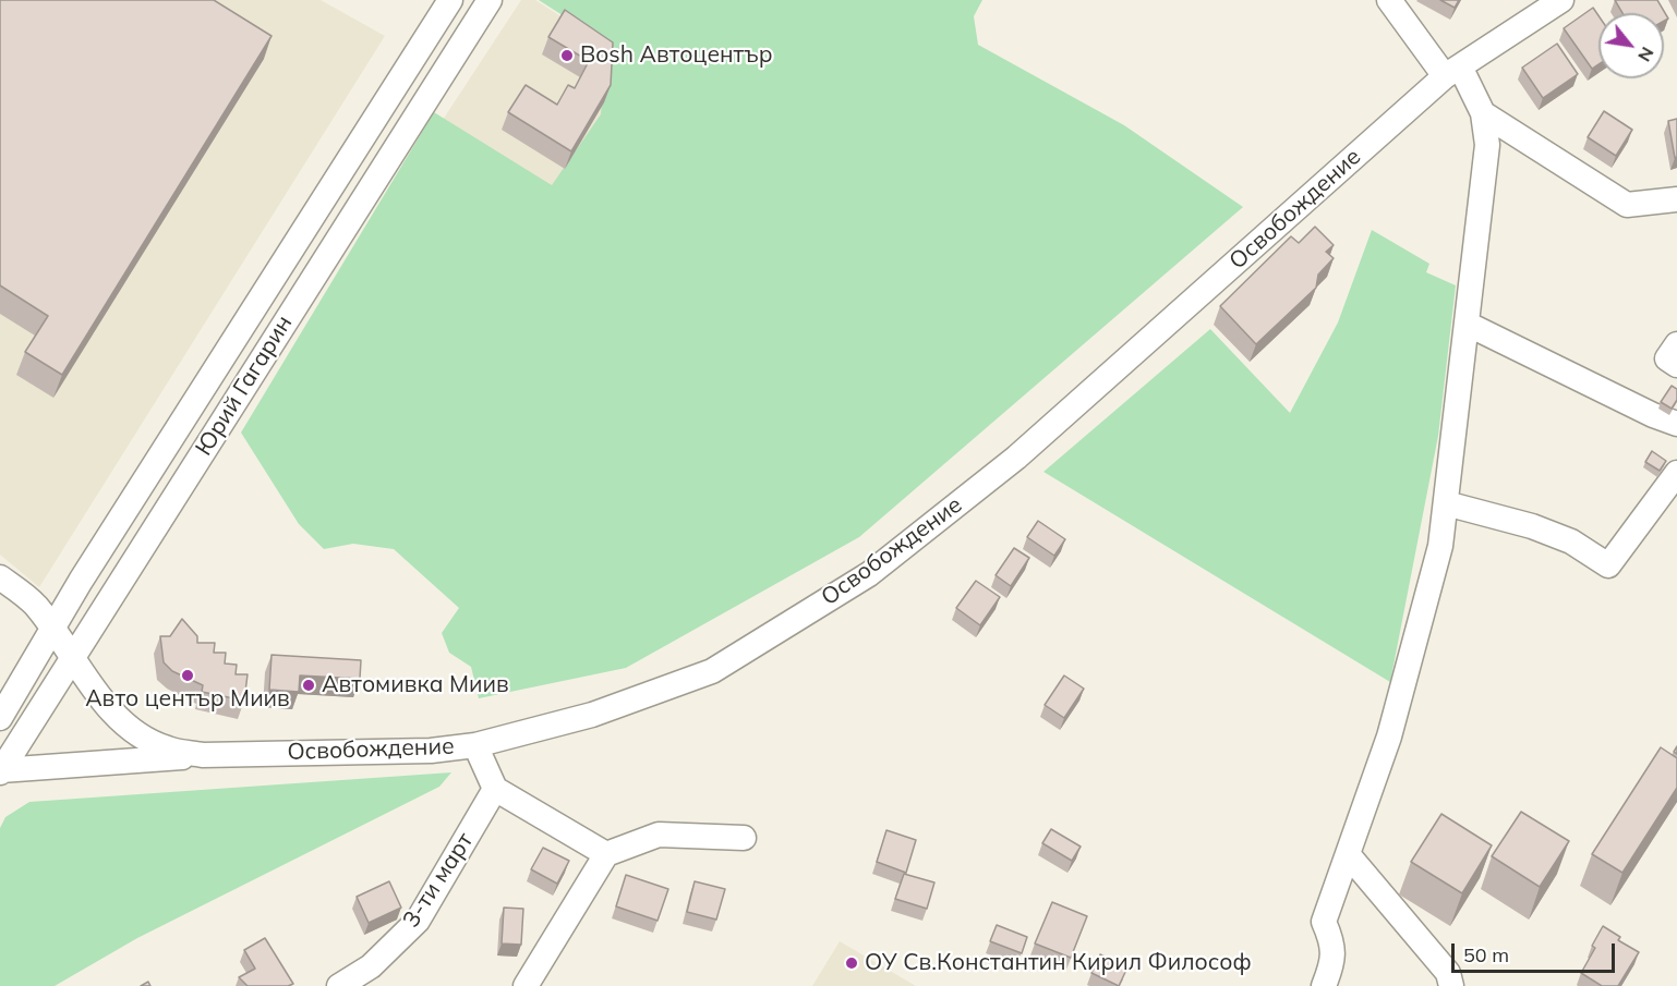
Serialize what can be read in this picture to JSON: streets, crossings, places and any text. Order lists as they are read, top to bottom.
{
  "streets": {
    "street": ["Освобождение", "Юрий Гагарин", "3-ти март"]
  },
  "crossings": [
    ["Освобождение", "Юрий Гагарин"]
  ],
  "places": [
    "Bosh Автоцентър",
    "Авто център Миив",
    "Автомивка Миив",
    "ОУ Св.Константин Кирил Философ"
  ],
  "scale_bar": "50 m",
  "north": "bottom right"
}
